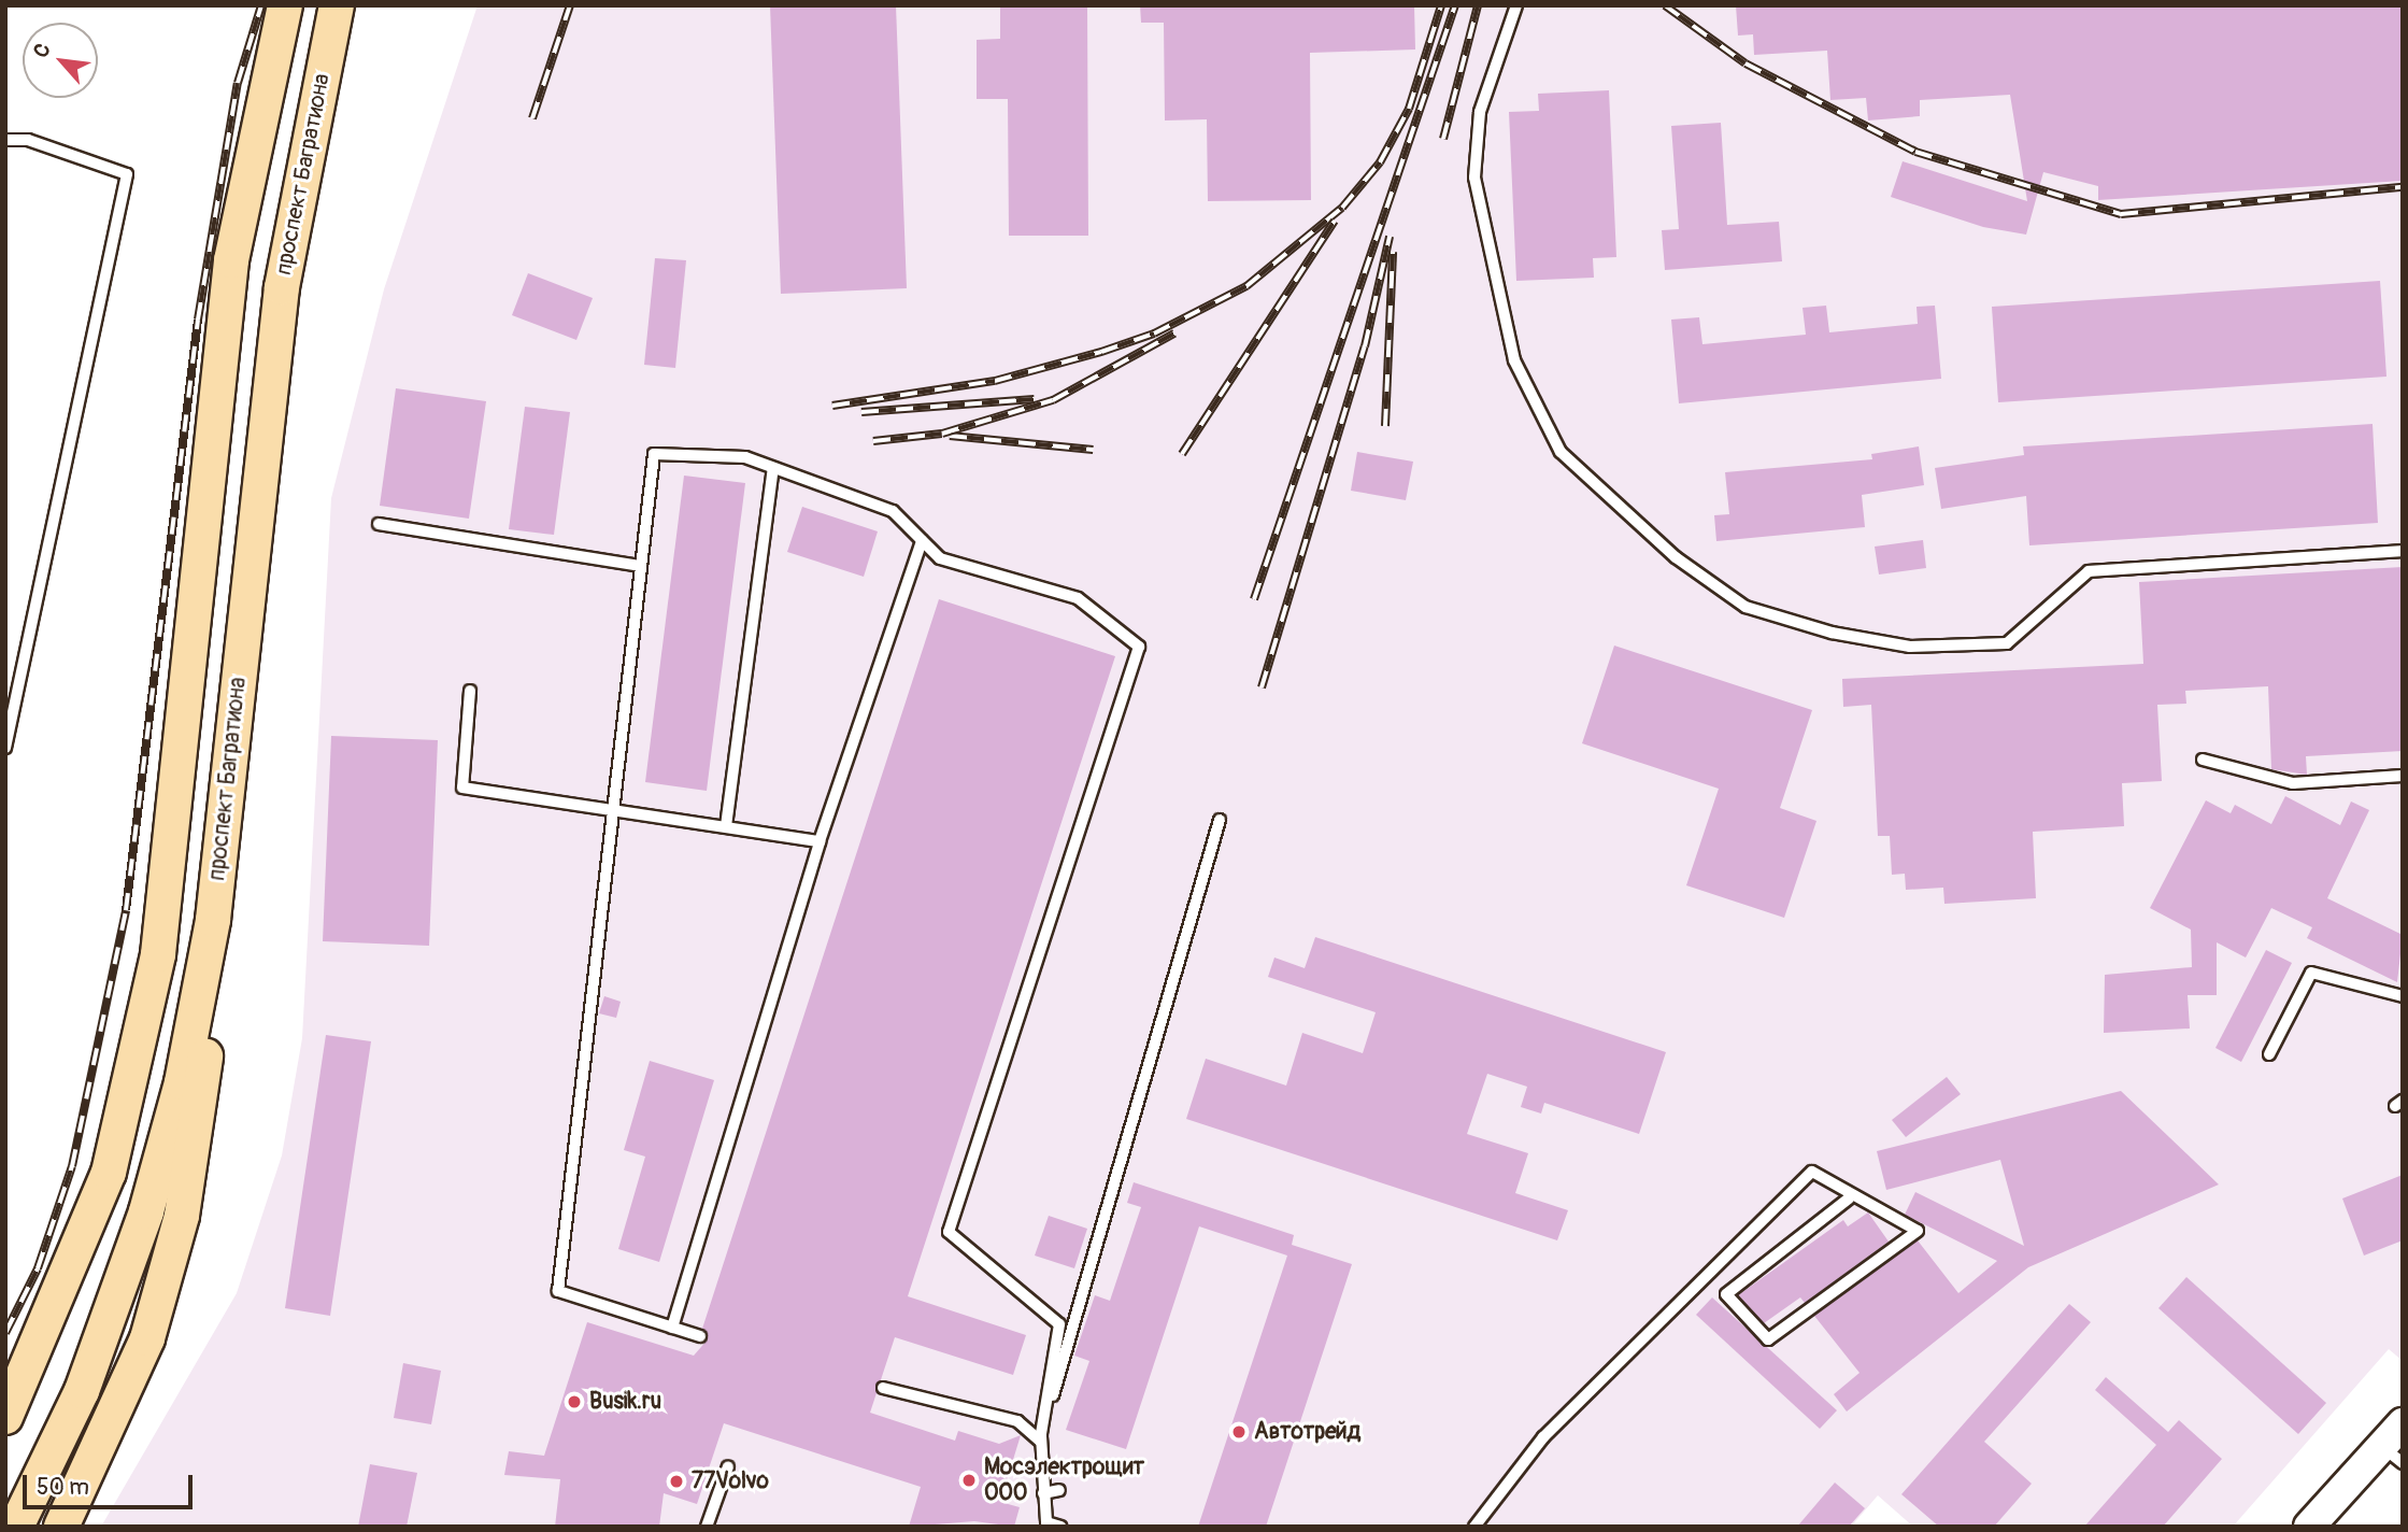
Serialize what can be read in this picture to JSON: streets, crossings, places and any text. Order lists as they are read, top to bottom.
{
  "streets": {
    "main road": ["проспект Багратиона"]
  },
  "places": [
    "Busik.ru",
    "Автотрейд",
    "Мосэлектрощит ООО",
    "77Volvo"
  ],
  "scale_bar": "50 m",
  "north": "top left"
}
